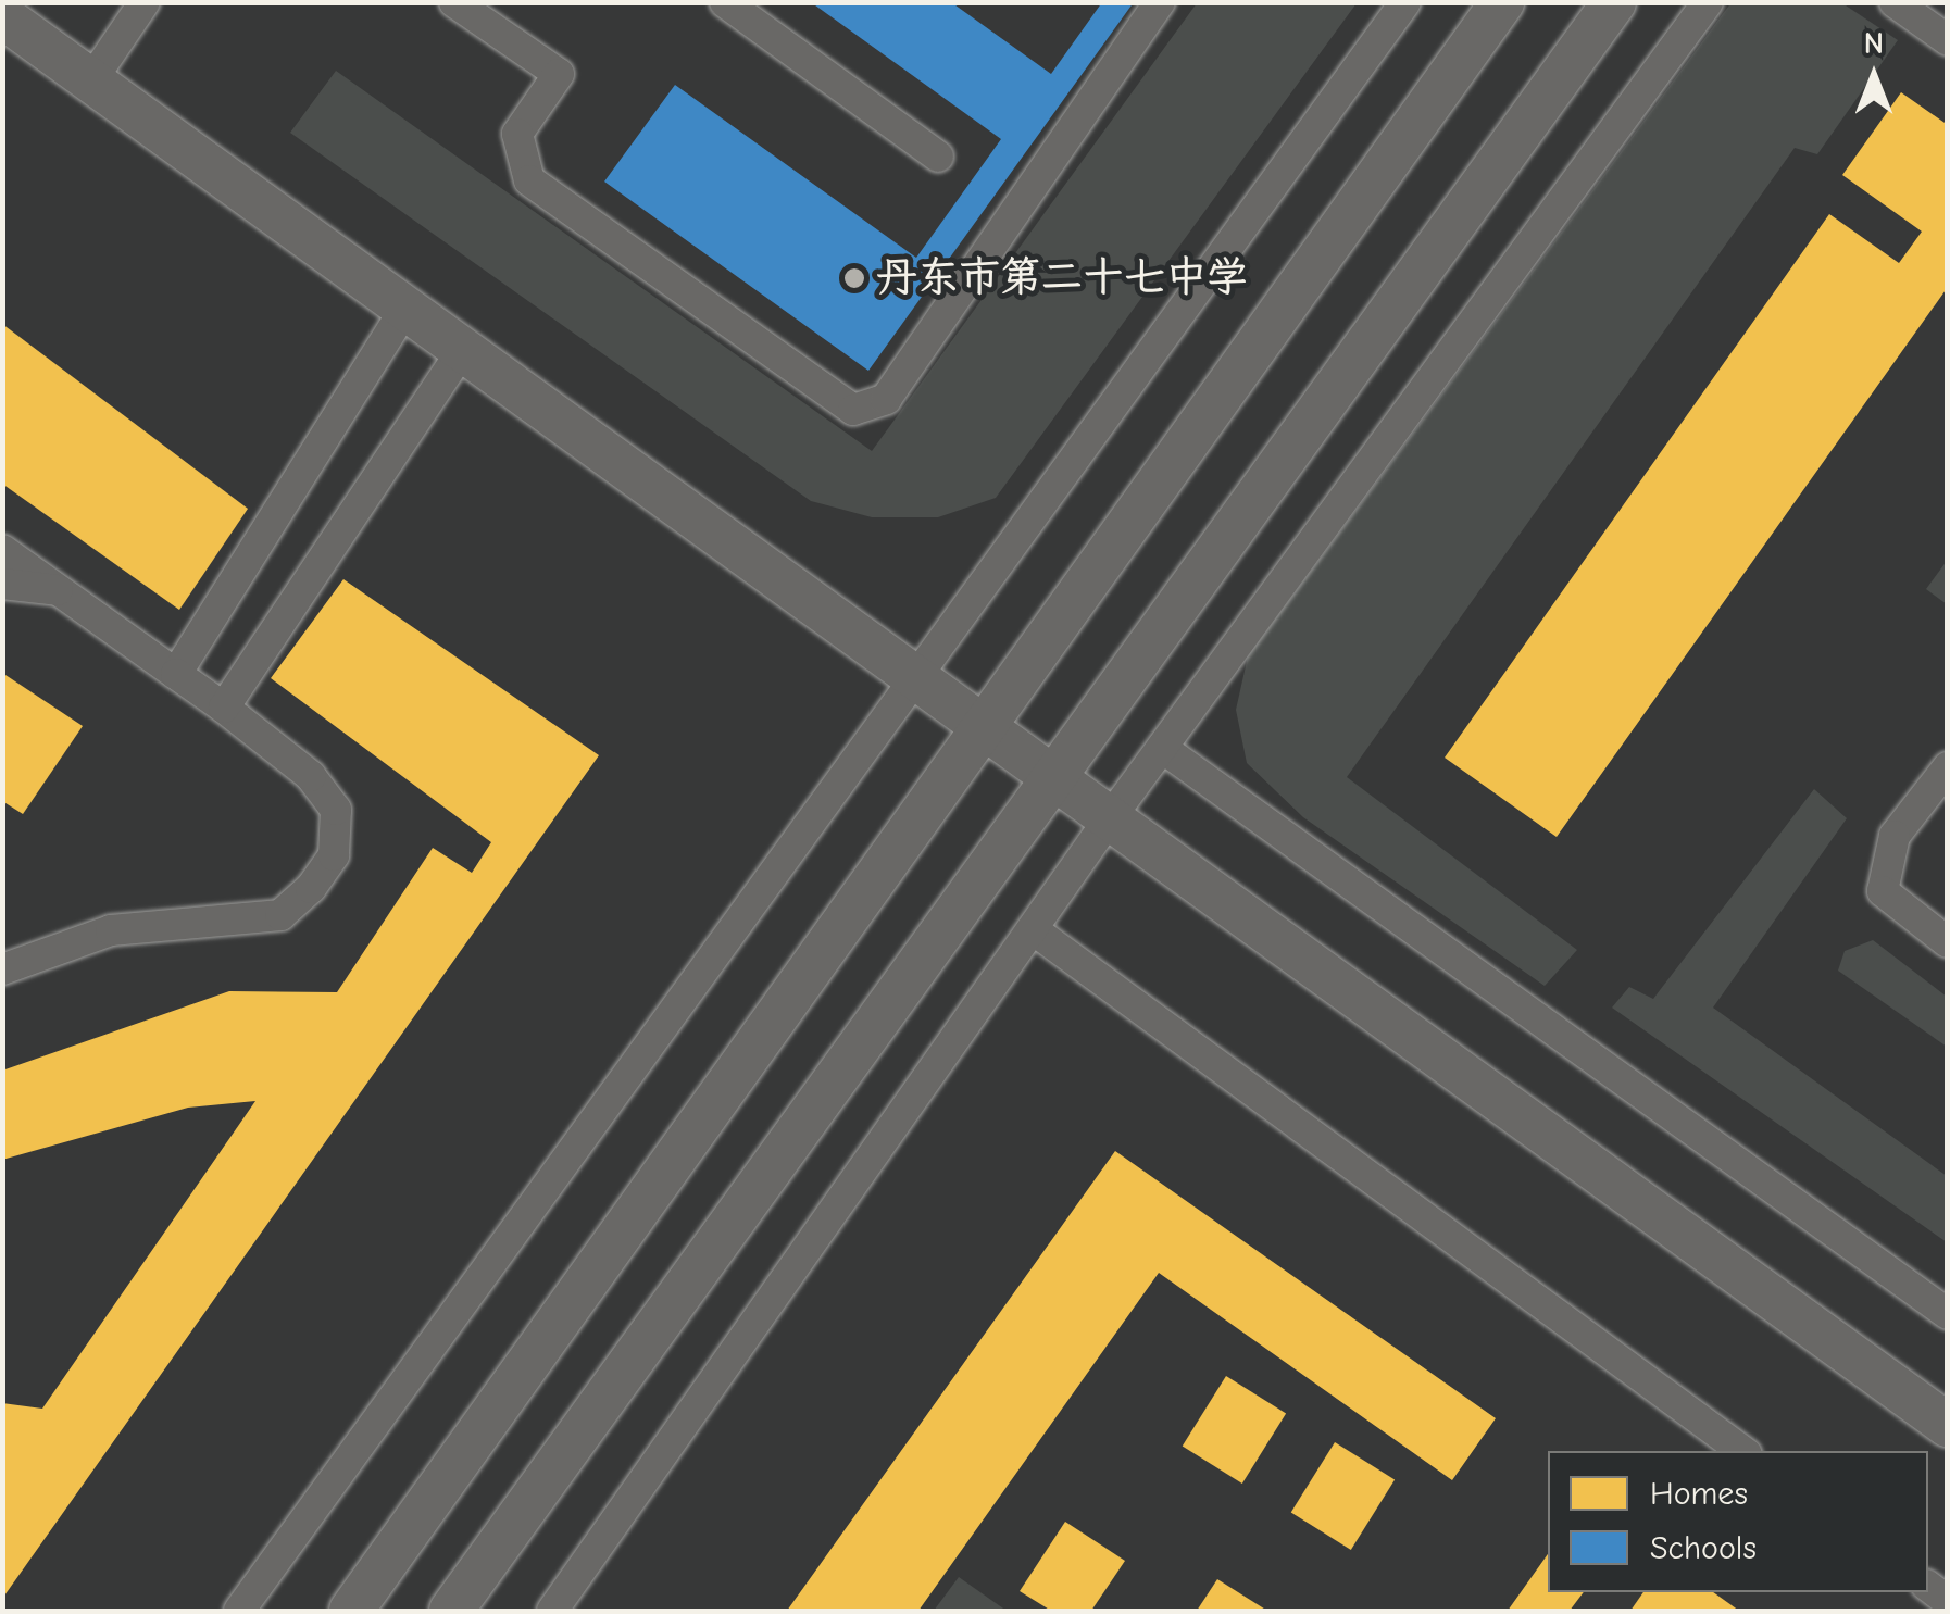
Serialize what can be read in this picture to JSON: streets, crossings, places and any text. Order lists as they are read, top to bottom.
{
  "places": ["丹东市第二十七中学"],
  "legend": ["Homes", "Schools"],
  "north": "top"
}
